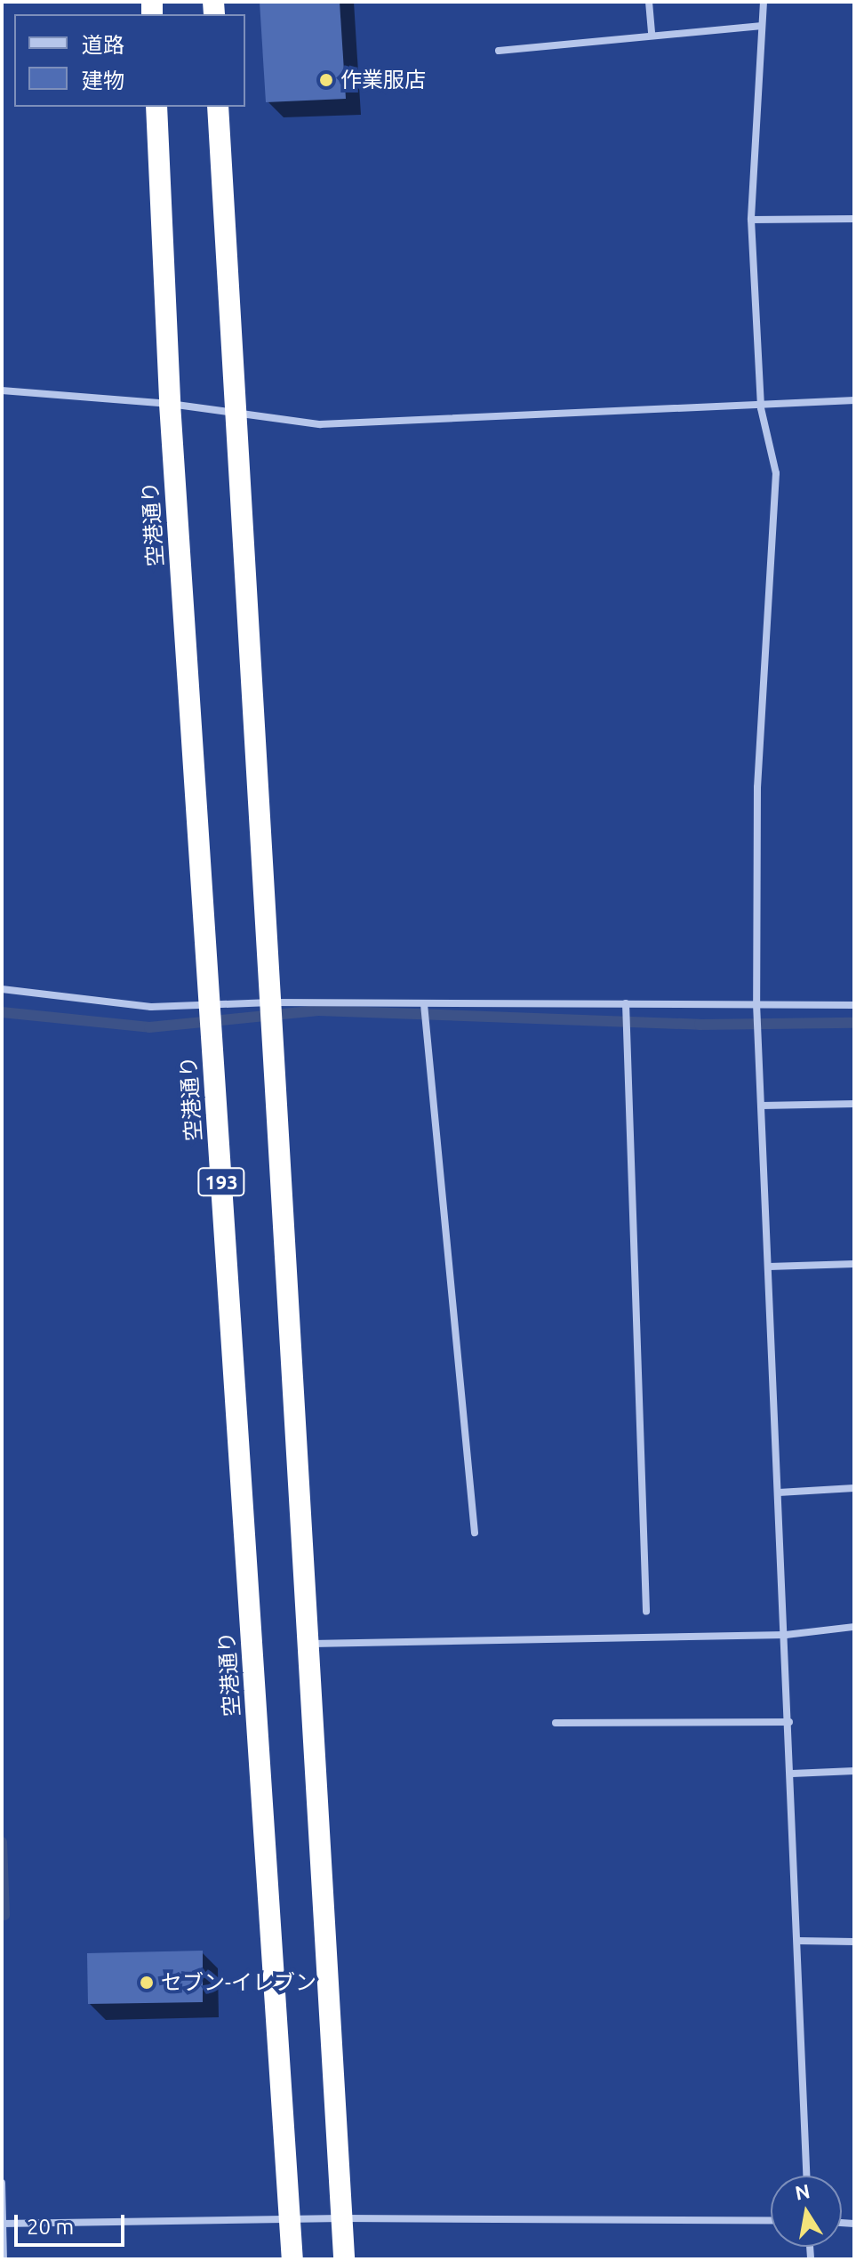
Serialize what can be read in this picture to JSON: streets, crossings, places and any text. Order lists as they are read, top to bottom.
{
  "streets": {
    "highway": ["空港通り", "193"]
  },
  "places": ["作業服店", "セブン-イレブン"],
  "legend": ["道路", "建物"],
  "scale_bar": "20 m",
  "north": "top"
}
